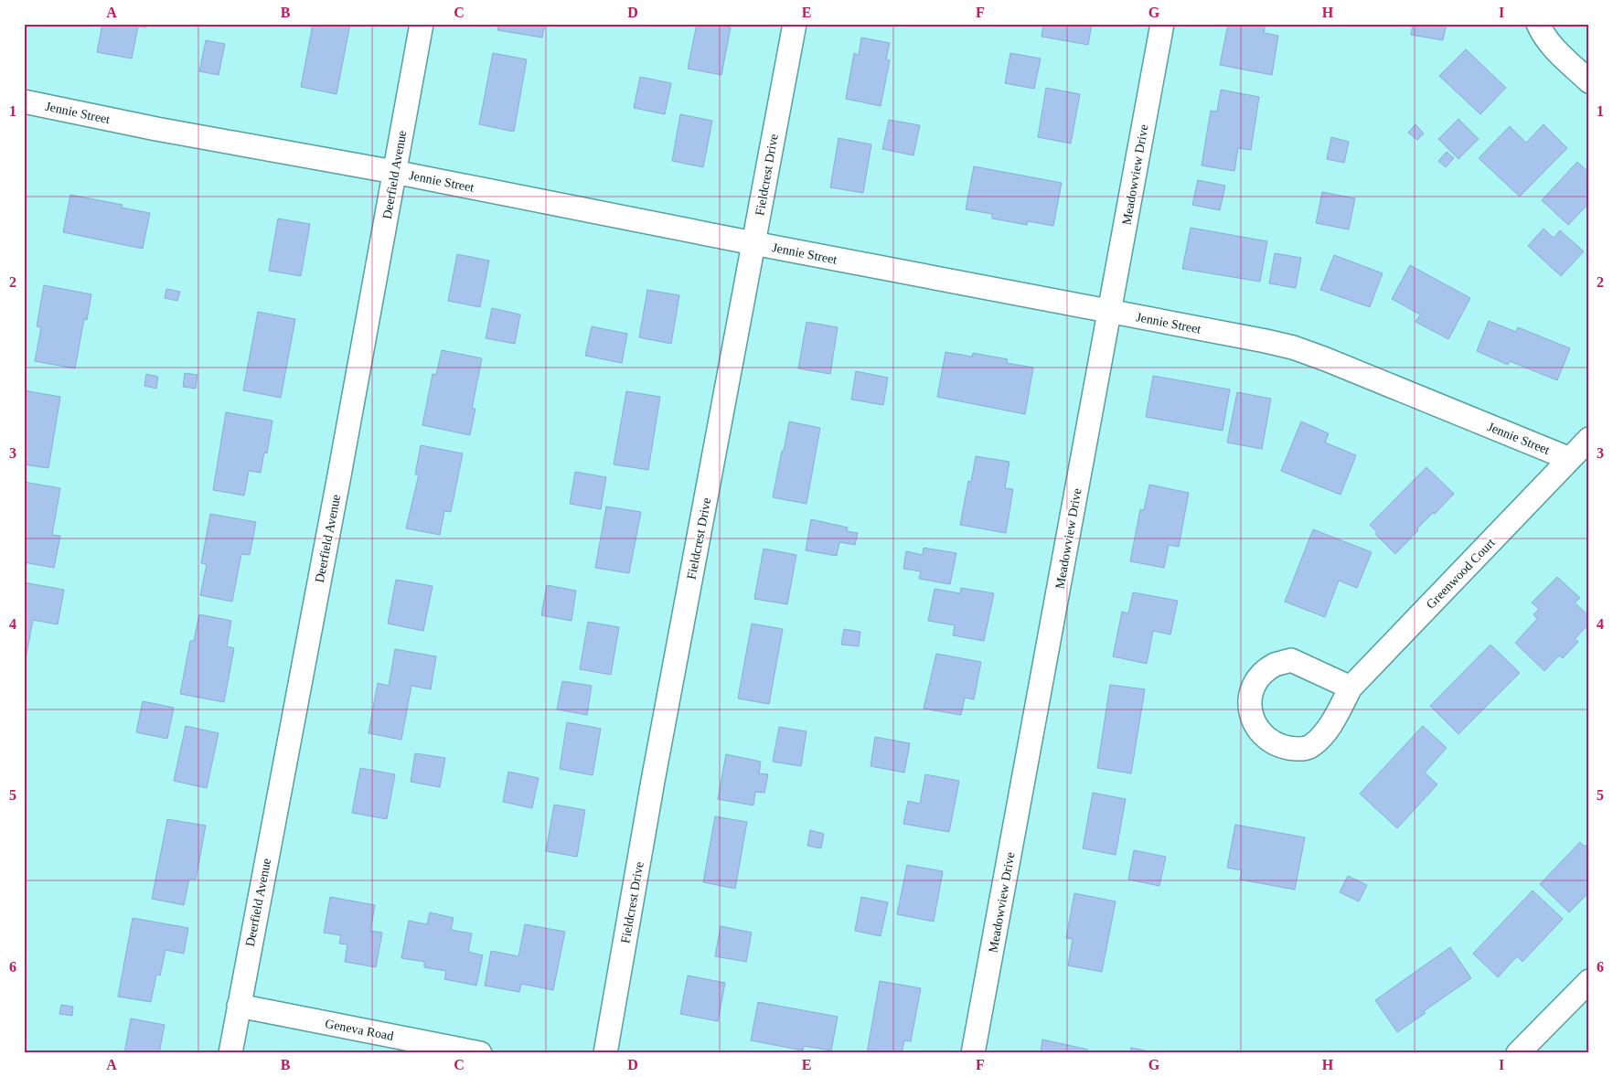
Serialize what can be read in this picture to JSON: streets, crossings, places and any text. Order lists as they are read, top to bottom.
{
  "streets": {
    "street": [
      "Jennie Street",
      "Deerfield Avenue",
      "Fieldcrest Drive",
      "Meadowview Drive",
      "Greenwood Court",
      "Geneva Road"
    ]
  },
  "crossings": [
    ["Jennie Street", "Deerfield Avenue"],
    ["Jennie Street", "Fieldcrest Drive"],
    ["Jennie Street", "Meadowview Drive"],
    ["Jennie Street", "Greenwood Court"],
    ["Deerfield Avenue", "Geneva Road"]
  ],
  "grid": {
    "columns": [
      "A",
      "B",
      "C",
      "D",
      "E",
      "F",
      "G",
      "H",
      "I"
    ],
    "rows": [
      "1",
      "2",
      "3",
      "4",
      "5",
      "6"
    ]
  }
}
